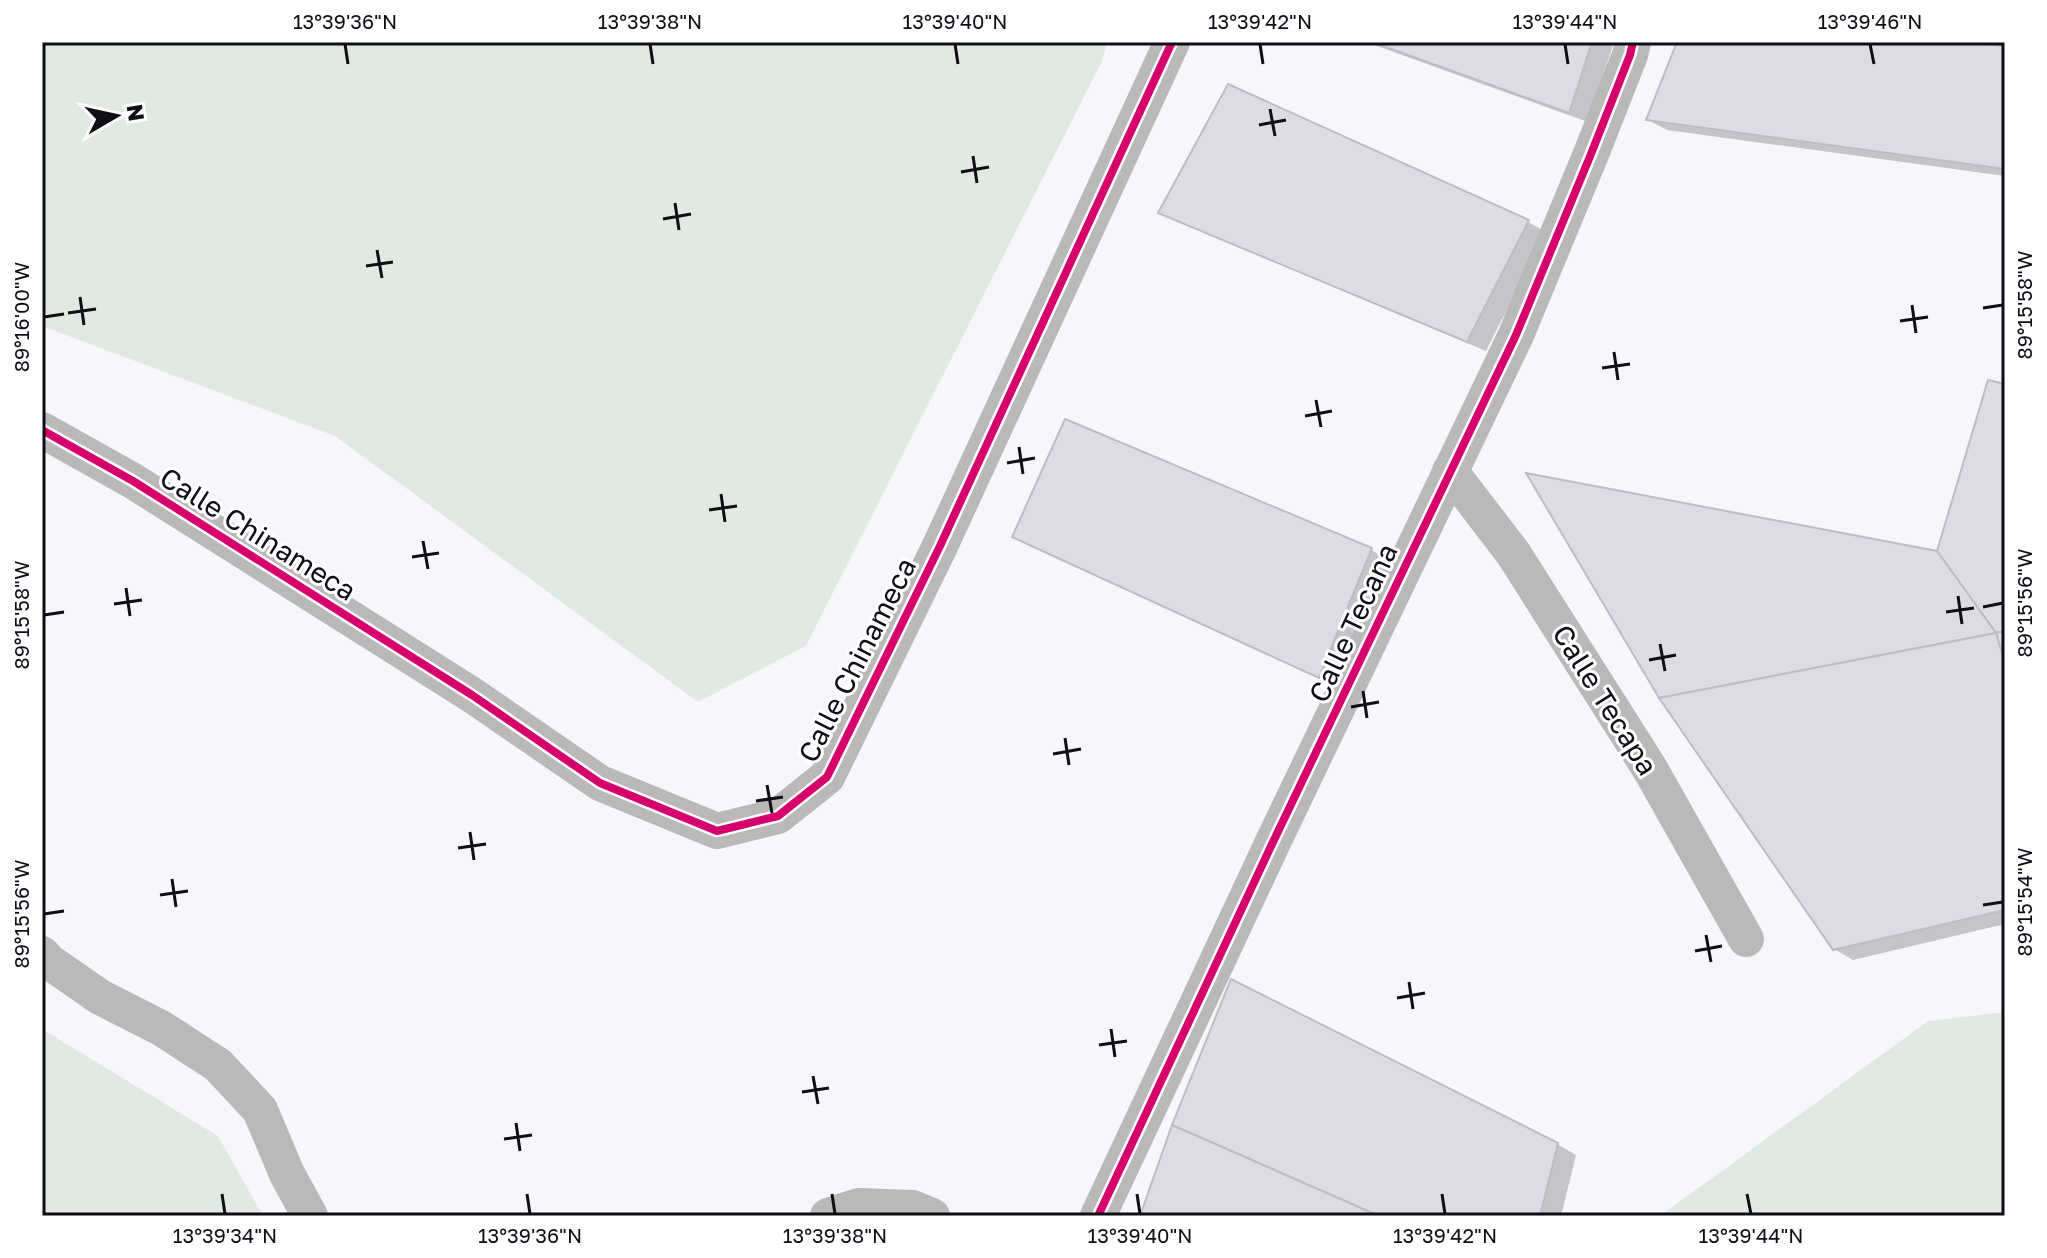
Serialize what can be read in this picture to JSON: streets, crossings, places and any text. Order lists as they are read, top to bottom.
{
  "streets": {
    "street": ["Calle Chinameca", "Calle Tecana", "Calle Tecapa"]
  },
  "crossings": [
    ["Calle Tecana", "Calle Tecapa"]
  ],
  "north": "right",
  "coordinates": [
    "13°39'36\"N",
    "13°39'38\"N",
    "13°39'40\"N",
    "13°39'42\"N",
    "13°39'44\"N",
    "13°39'46\"N",
    "89°15'58\"W",
    "89°16'00\"W",
    "89°15'56\"W",
    "89°15'54\"W",
    "13°39'34\"N"
  ]
}
